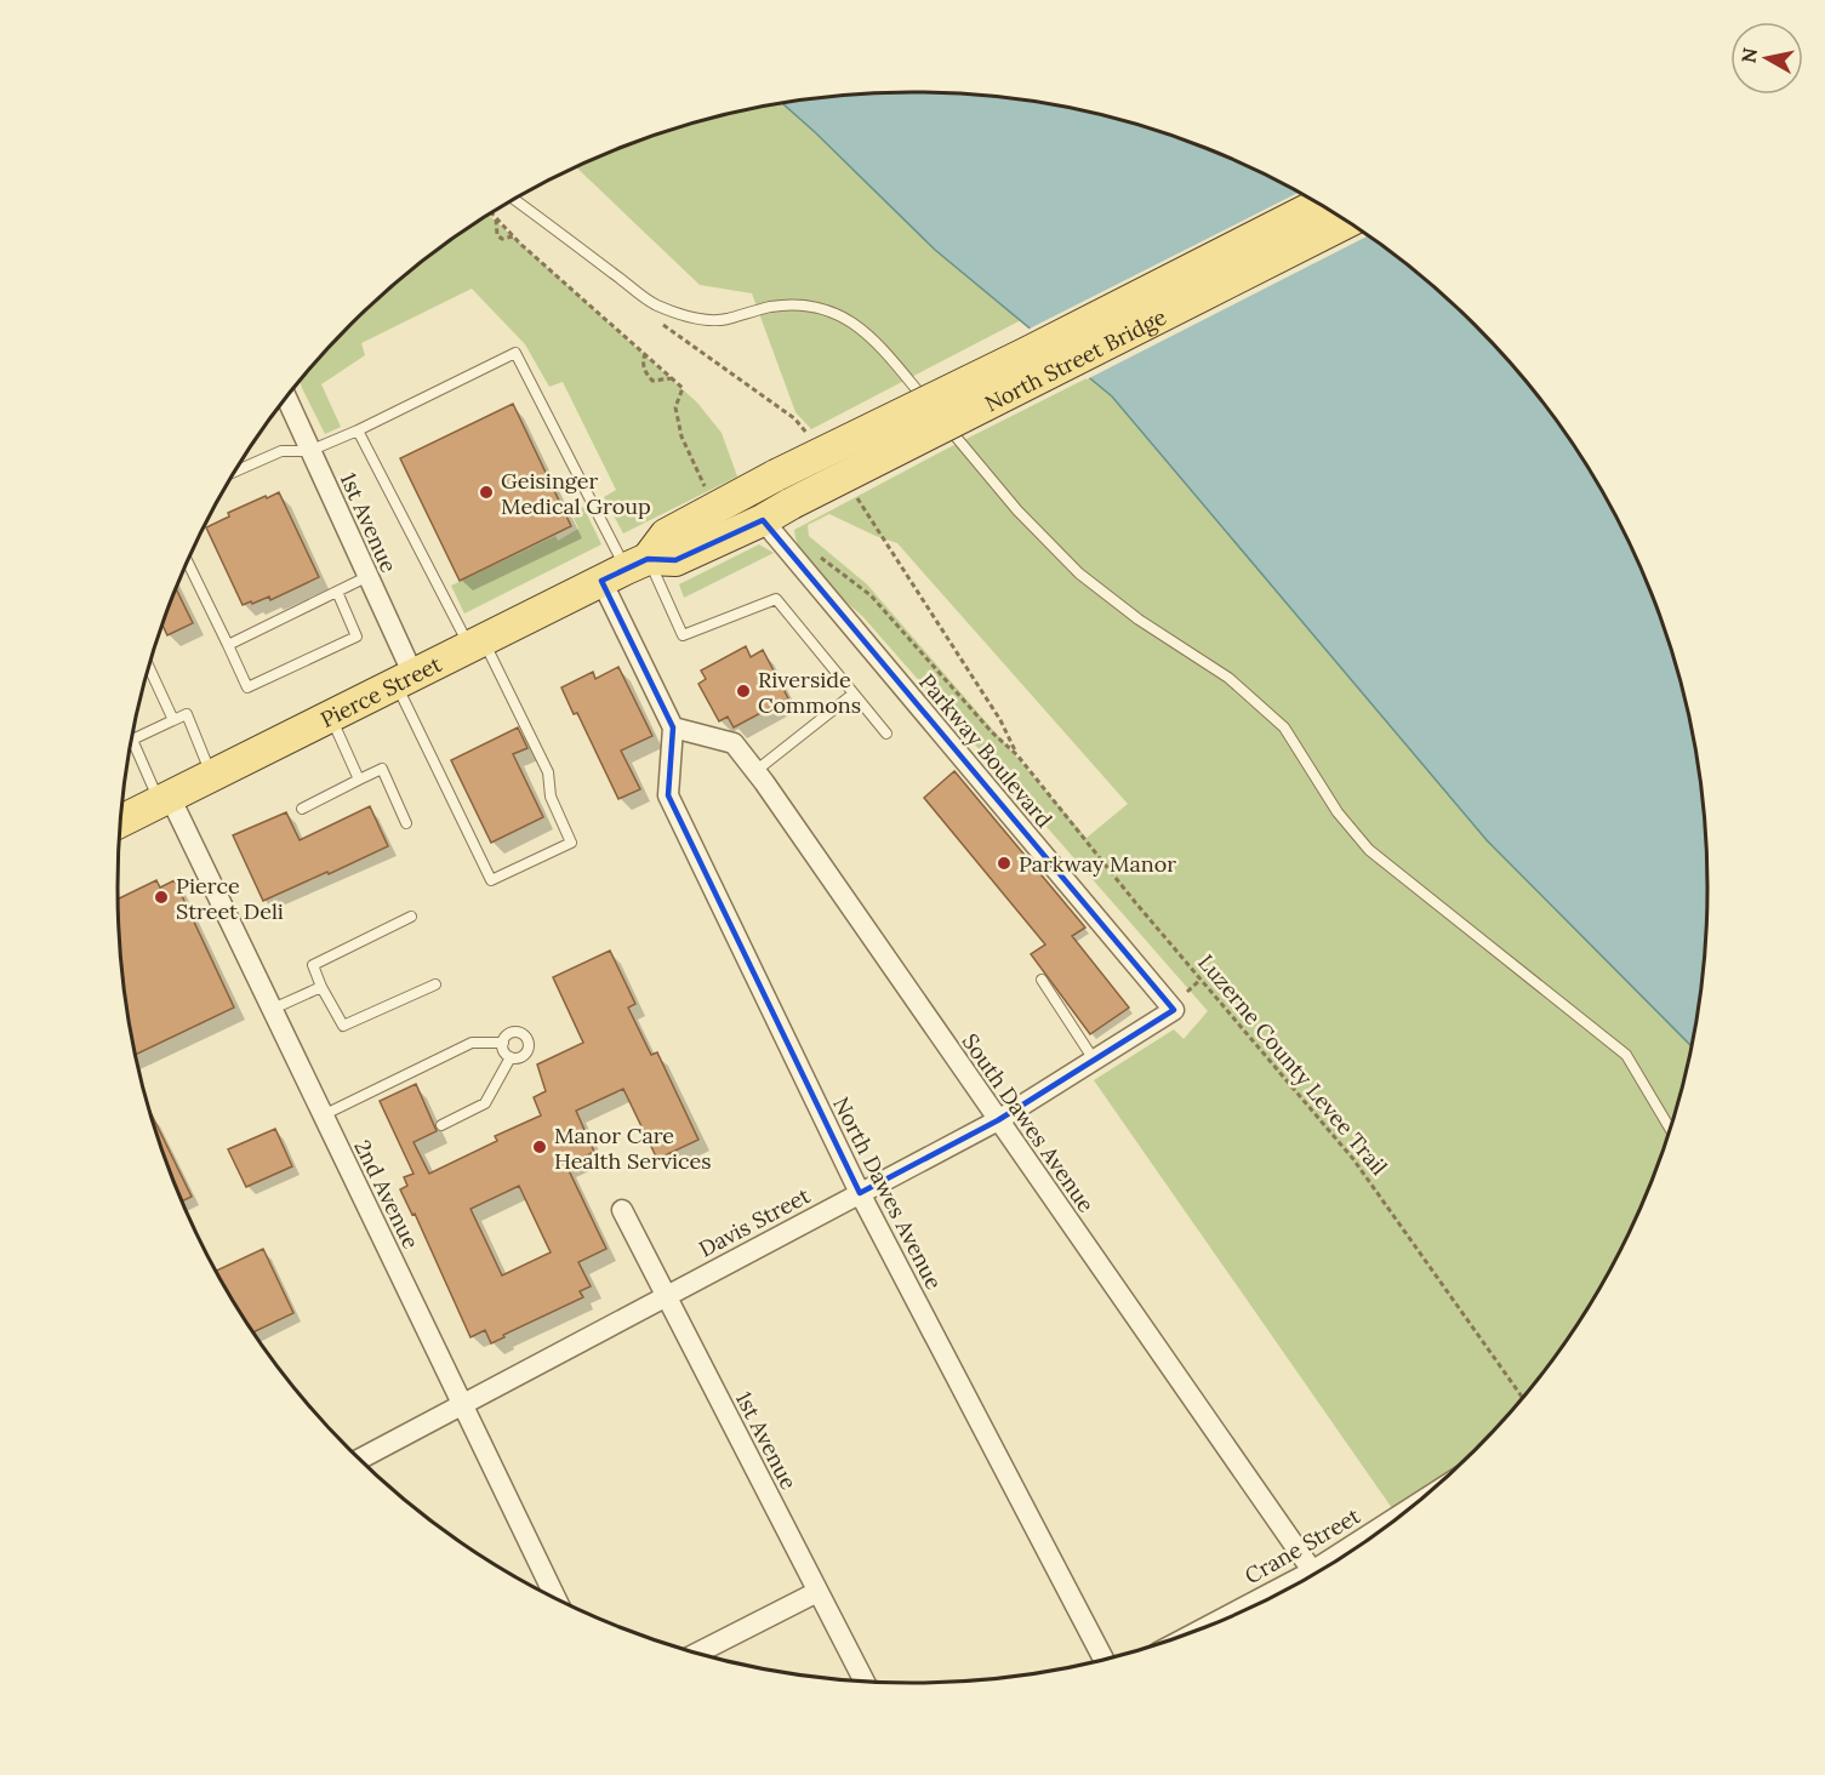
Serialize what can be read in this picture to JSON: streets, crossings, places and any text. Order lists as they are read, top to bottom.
{
  "streets": {
    "main road": ["North Street Bridge", "Pierce Street"],
    "street": [
      "1st Avenue",
      "Parkway Boulevard",
      "South Dawes Avenue",
      "North Dawes Avenue",
      "2nd Avenue",
      "Davis Street"
    ],
    "path": ["Luzerne County Levee Trail"]
  },
  "crossings": [
    ["North Street Bridge", "Pierce Street"],
    ["1st Avenue", "Pierce Street"],
    ["1st Avenue", "Davis Street"],
    ["Pierce Street", "Parkway Boulevard"],
    ["Pierce Street", "2nd Avenue"],
    ["Parkway Boulevard", "Davis Street"],
    ["South Dawes Avenue", "North Dawes Avenue"],
    ["South Dawes Avenue", "Davis Street"],
    ["North Dawes Avenue", "Davis Street"],
    ["2nd Avenue", "Davis Street"]
  ],
  "places": [
    "Geisinger Medical Group",
    "Riverside Commons",
    "Parkway Manor",
    "Pierce Street Deli",
    "Manor Care Health Services"
  ],
  "north": "left"
}
